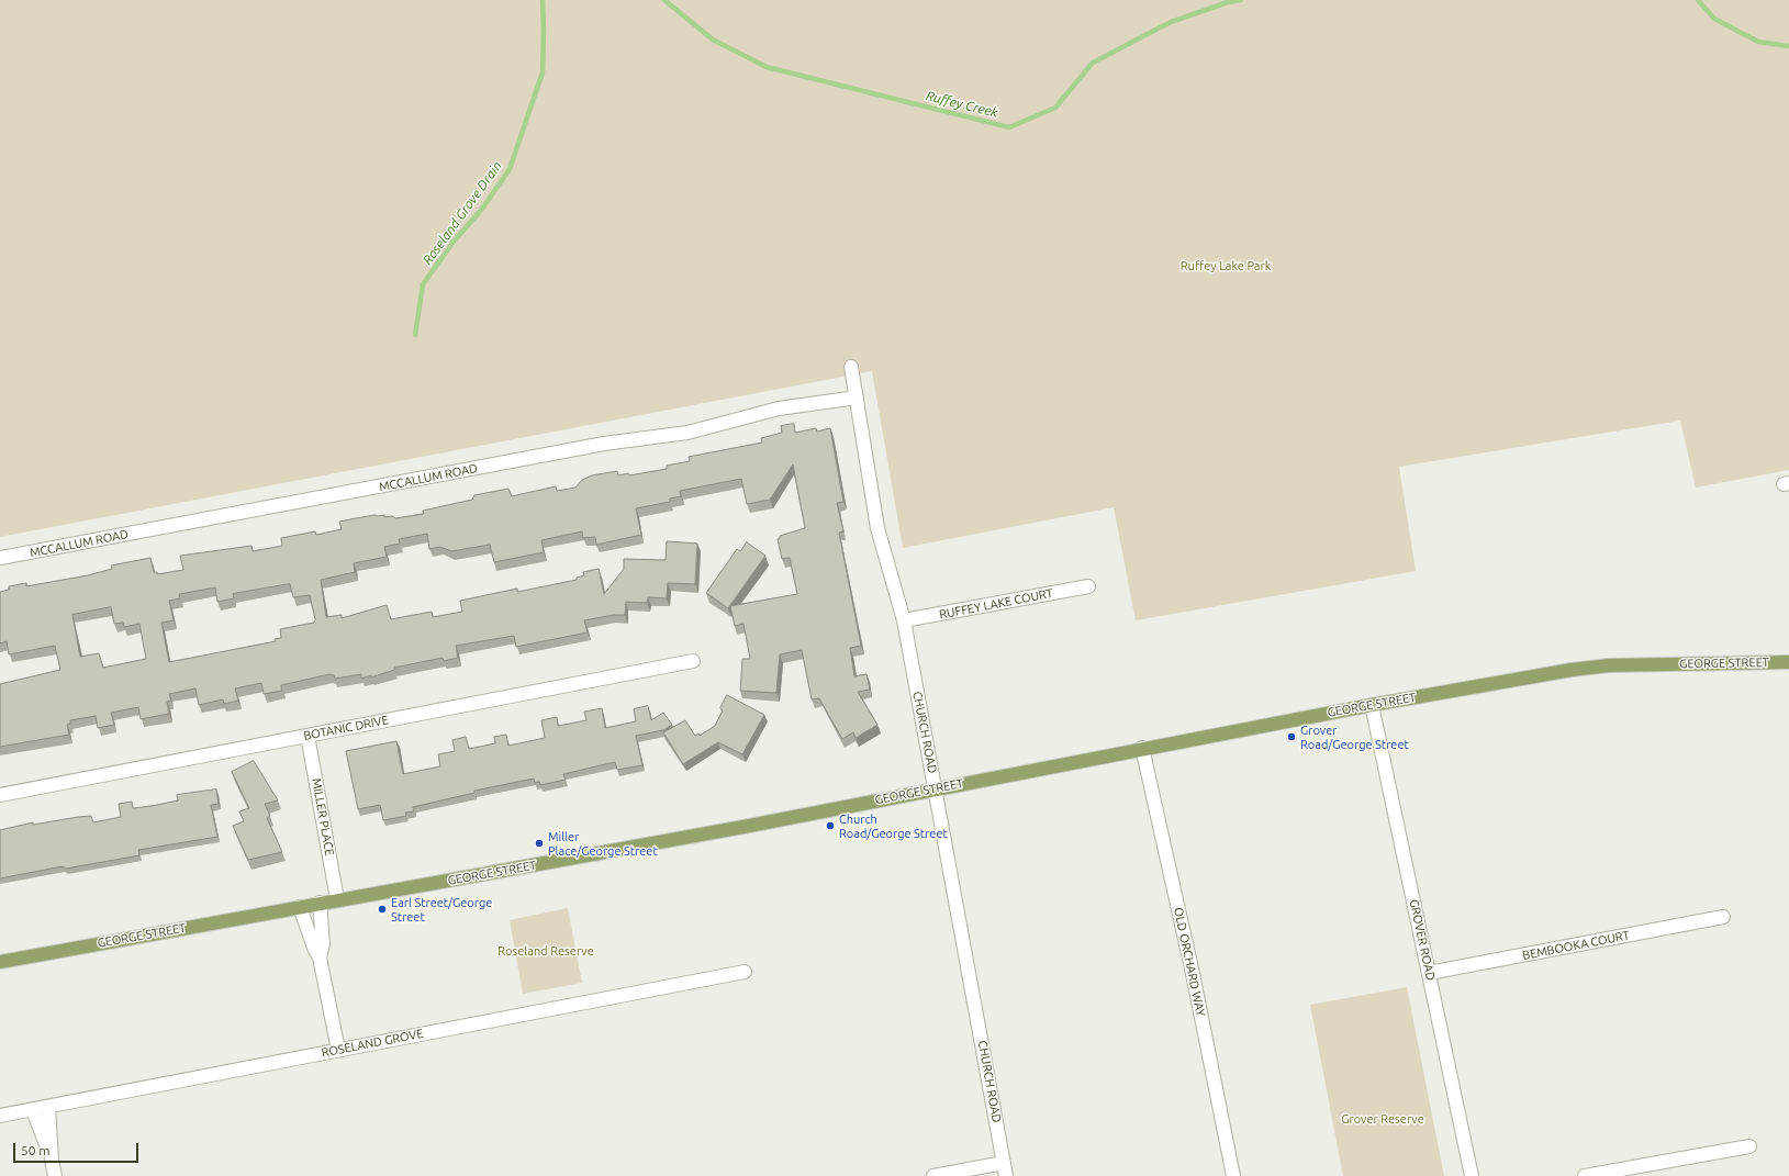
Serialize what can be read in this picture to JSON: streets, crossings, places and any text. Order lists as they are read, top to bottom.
{
  "streets": {
    "main road": ["GEORGE STREET"],
    "street": [
      "MCCALLUM ROAD",
      "RUFFEY LAKE COURT",
      "BOTANIC DRIVE",
      "CHURCH ROAD",
      "MILLER PLACE",
      "GROVER ROAD",
      "BEMBOOKA COURT",
      "OLD ORCHARD WAY",
      "ROSELAND GROVE"
    ]
  },
  "crossings": [
    ["MCCALLUM ROAD", "CHURCH ROAD"],
    ["RUFFEY LAKE COURT", "CHURCH ROAD"],
    ["GEORGE STREET", "CHURCH ROAD"],
    ["GEORGE STREET", "MILLER PLACE"],
    ["GEORGE STREET", "GROVER ROAD"],
    ["GEORGE STREET", "OLD ORCHARD WAY"],
    ["BOTANIC DRIVE", "MILLER PLACE"],
    ["GROVER ROAD", "BEMBOOKA COURT"]
  ],
  "water": ["Ruffey Creek", "Roseland Grove Drain"],
  "parks": ["Ruffey Lake Park", "Roseland Reserve", "Grover Reserve"],
  "places": [
    "Grover Road/George Street",
    "Church Road/George Street",
    "Miller Place/George Street",
    "Earl Street/George Street"
  ],
  "scale_bar": "50 m"
}
